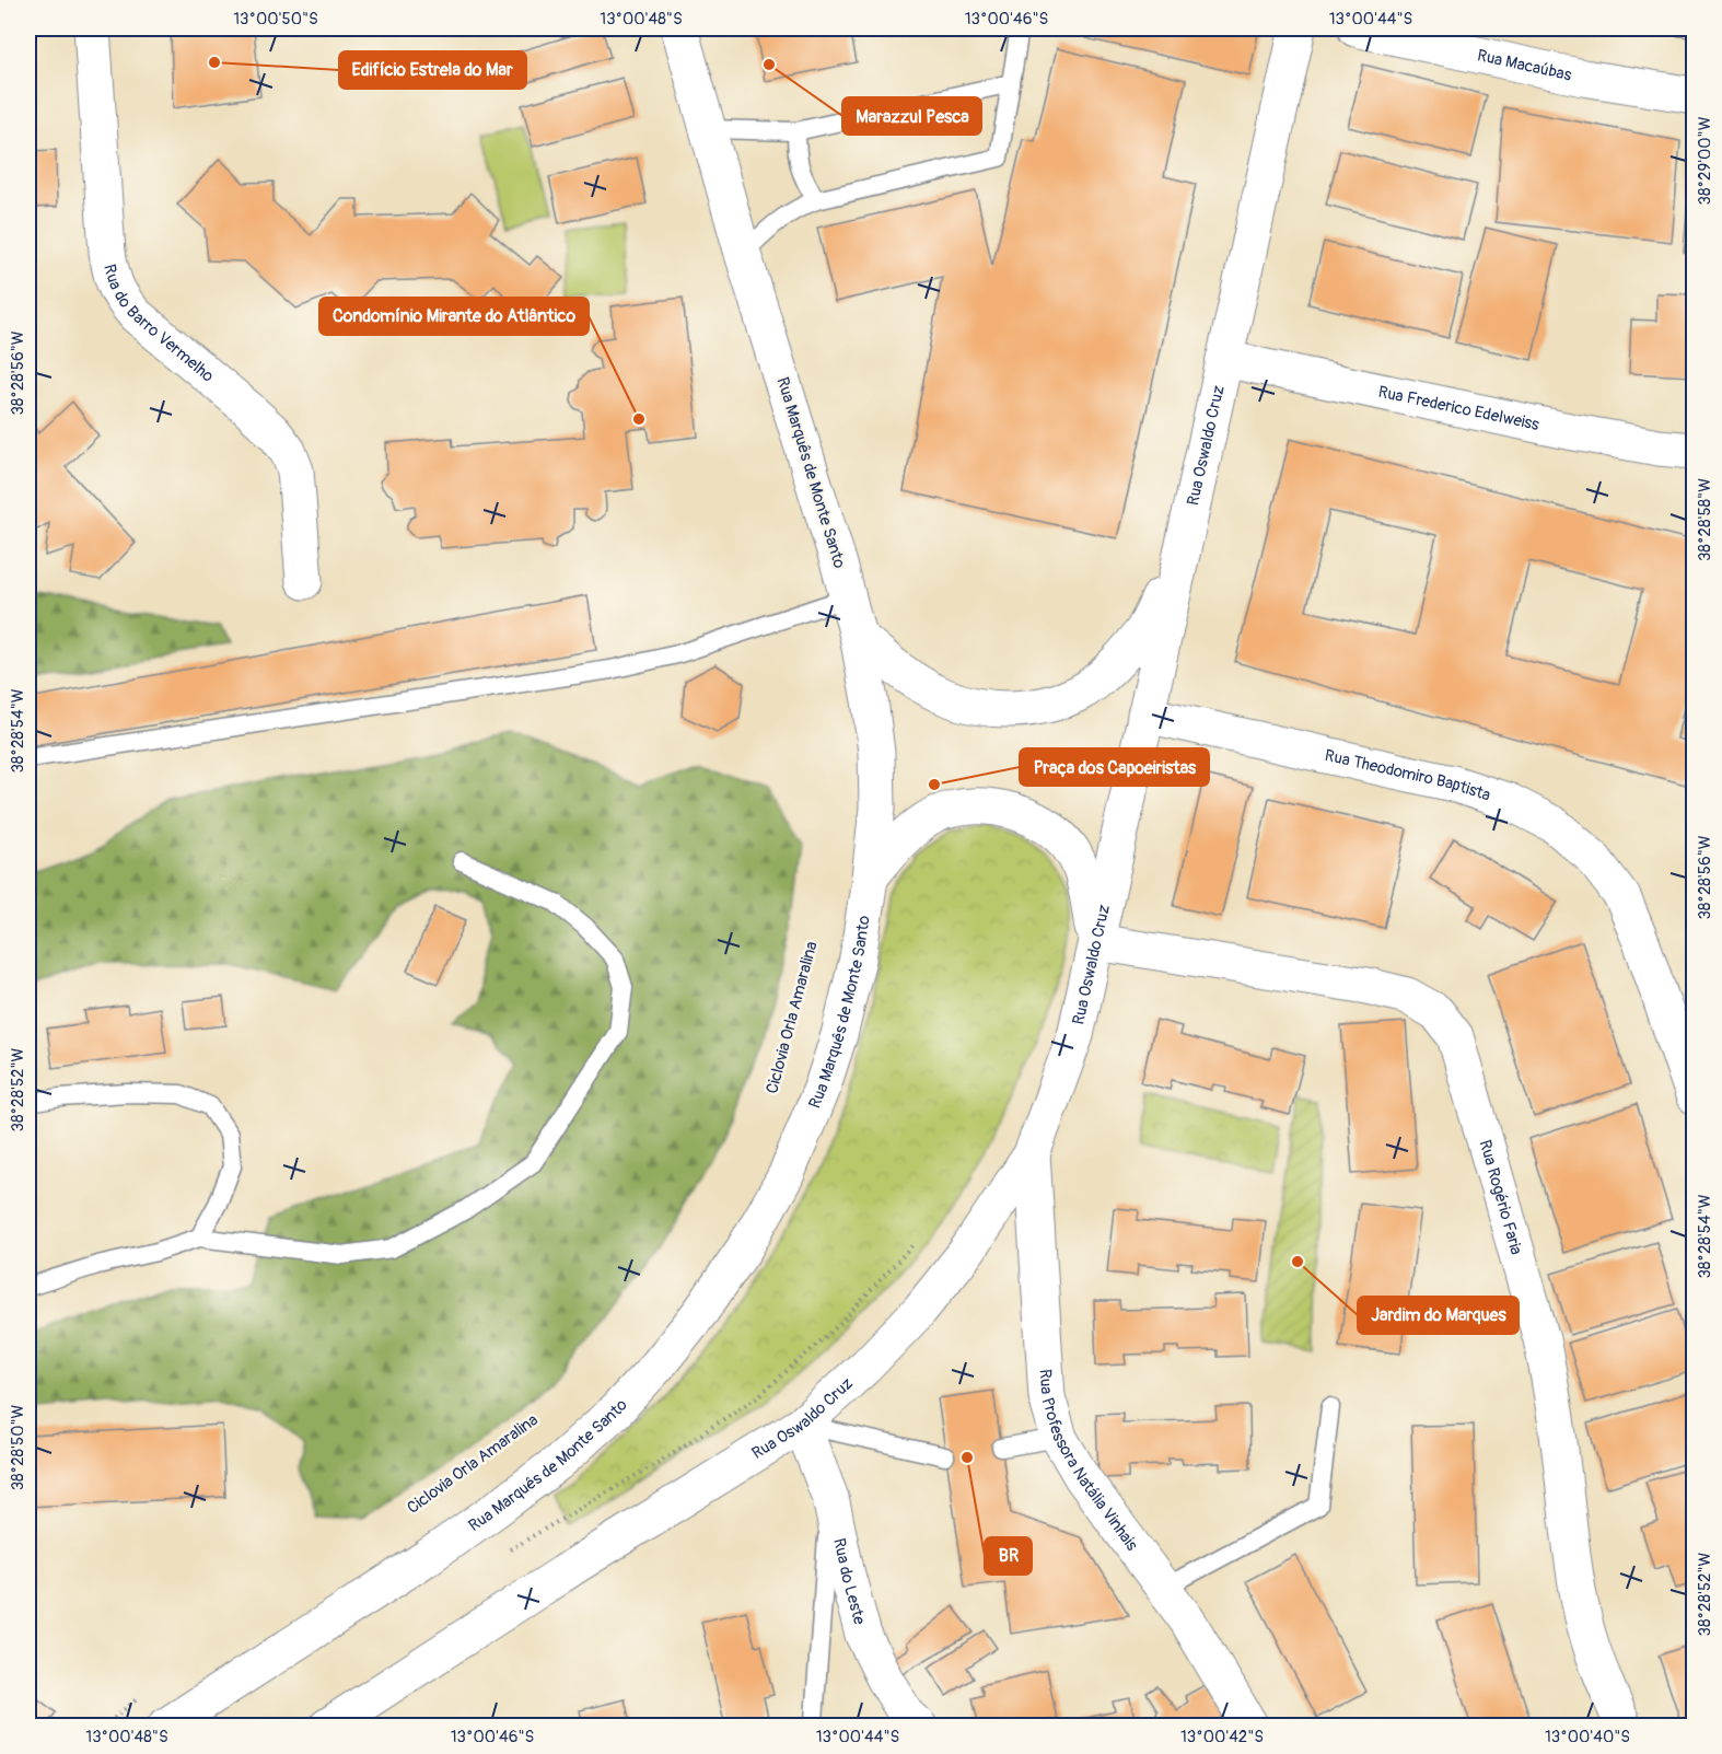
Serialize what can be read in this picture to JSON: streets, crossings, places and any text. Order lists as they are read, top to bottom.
{
  "streets": {
    "main road": [
      "Rua Macaúbas",
      "Rua do Barro Vermelho",
      "Rua Frederico Edelweiss",
      "Rua Oswaldo Cruz",
      "Rua Marquês de Monte Santo",
      "Rua Theodomiro Baptista",
      "Rua Rogério Faria",
      "Rua Professora Natália Vinhais",
      "Rua do Leste"
    ]
  },
  "crossings": [
    ["Rua Frederico Edelweiss", "Rua Oswaldo Cruz"],
    ["Rua Oswaldo Cruz", "Rua Theodomiro Baptista"],
    ["Rua Oswaldo Cruz", "Rua Rogério Faria"],
    ["Rua Oswaldo Cruz", "Rua Professora Natália Vinhais"],
    ["Rua Oswaldo Cruz", "Rua do Leste"]
  ],
  "places": [
    "Edifício Estrela do Mar",
    "Marazzul Pesca",
    "Condomínio Mirante do Atlântico",
    "Praça dos Capoeiristas",
    "Jardim do Marques",
    "BR"
  ],
  "coordinates": [
    "13°00'50\"S",
    "13°00'48\"S",
    "13°00'46\"S",
    "13°00'44\"S",
    "38°29'00\"W",
    "38°28'56\"W",
    "38°28'58\"W",
    "38°28'54\"W",
    "38°28'52\"W",
    "38°28'50\"W",
    "13°00'42\"S",
    "13°00'40\"S"
  ]
}
